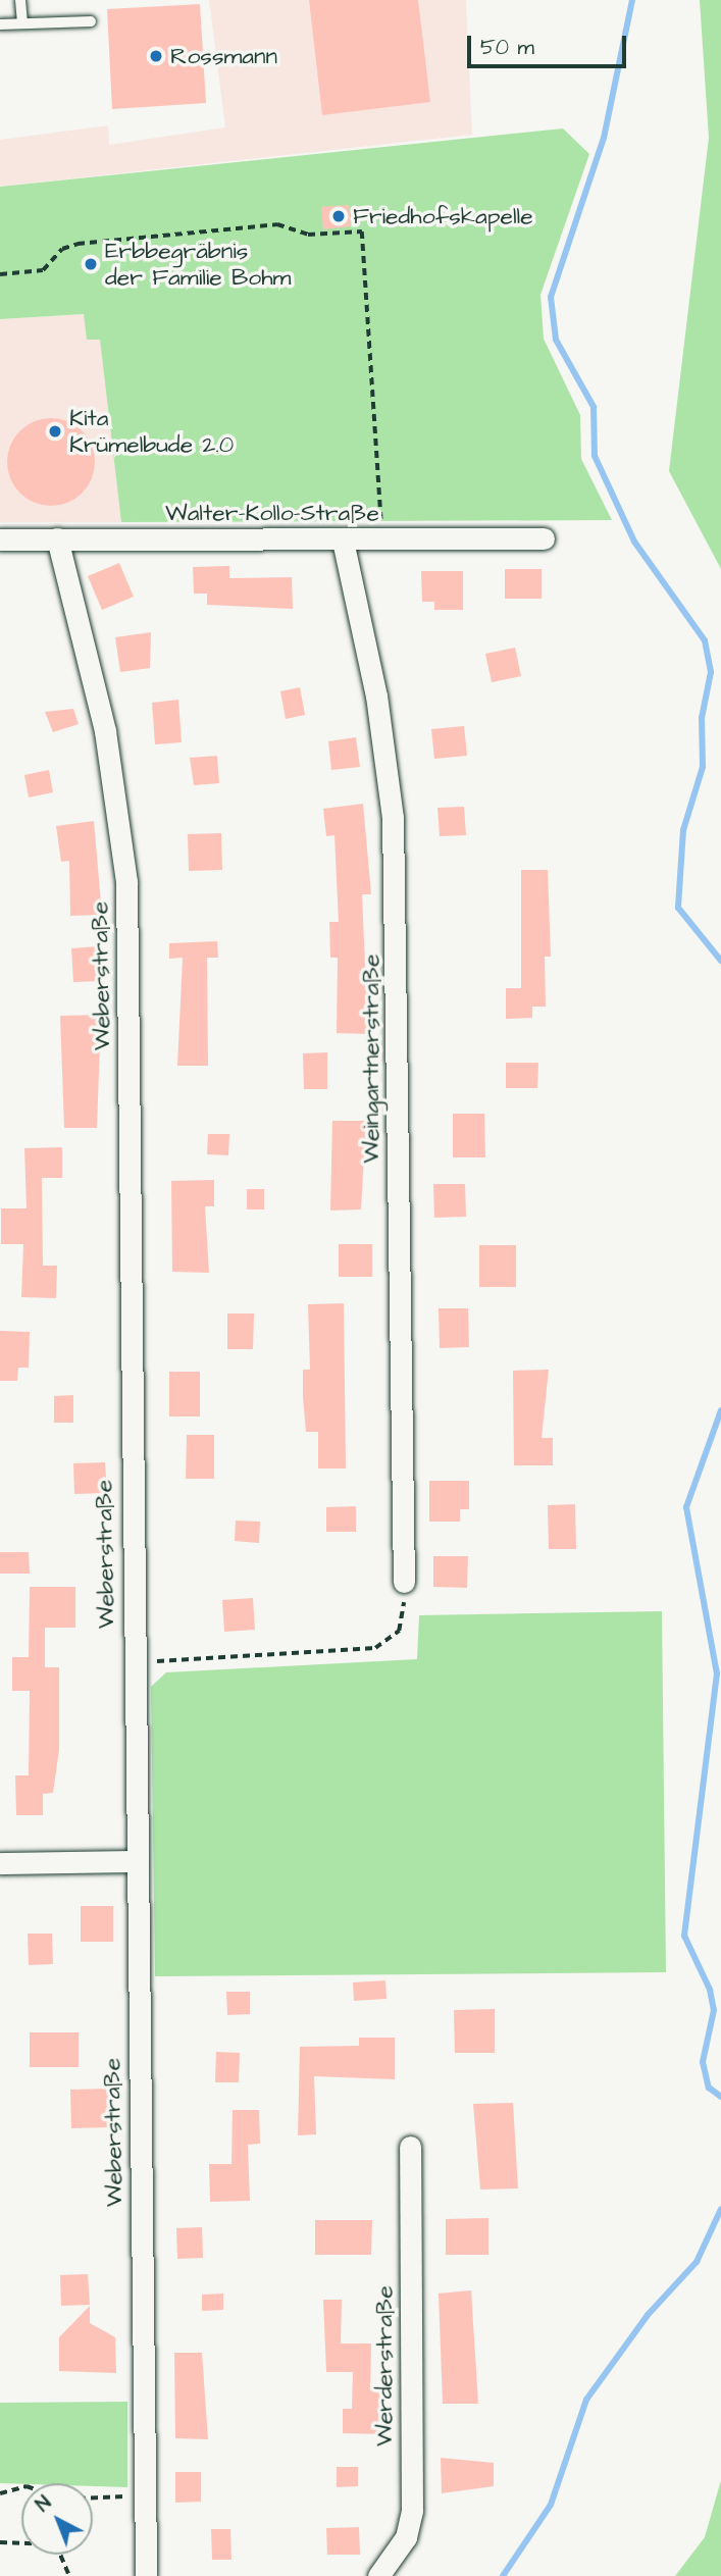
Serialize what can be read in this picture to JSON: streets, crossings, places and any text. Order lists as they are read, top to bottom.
{
  "streets": {
    "street": [
      "Walter-Kollo-Straße",
      "Weberstraße",
      "Weingartnerstraße",
      "Werderstraße"
    ]
  },
  "crossings": [
    ["Walter-Kollo-Straße", "Weberstraße"],
    ["Walter-Kollo-Straße", "Weingartnerstraße"]
  ],
  "places": [
    "Rossmann",
    "Friedhofskapelle",
    "Erbbegräbnis der Familie Bohm",
    "Kita Krümelbude 2.0"
  ],
  "scale_bar": "50 m",
  "north": "top left"
}
